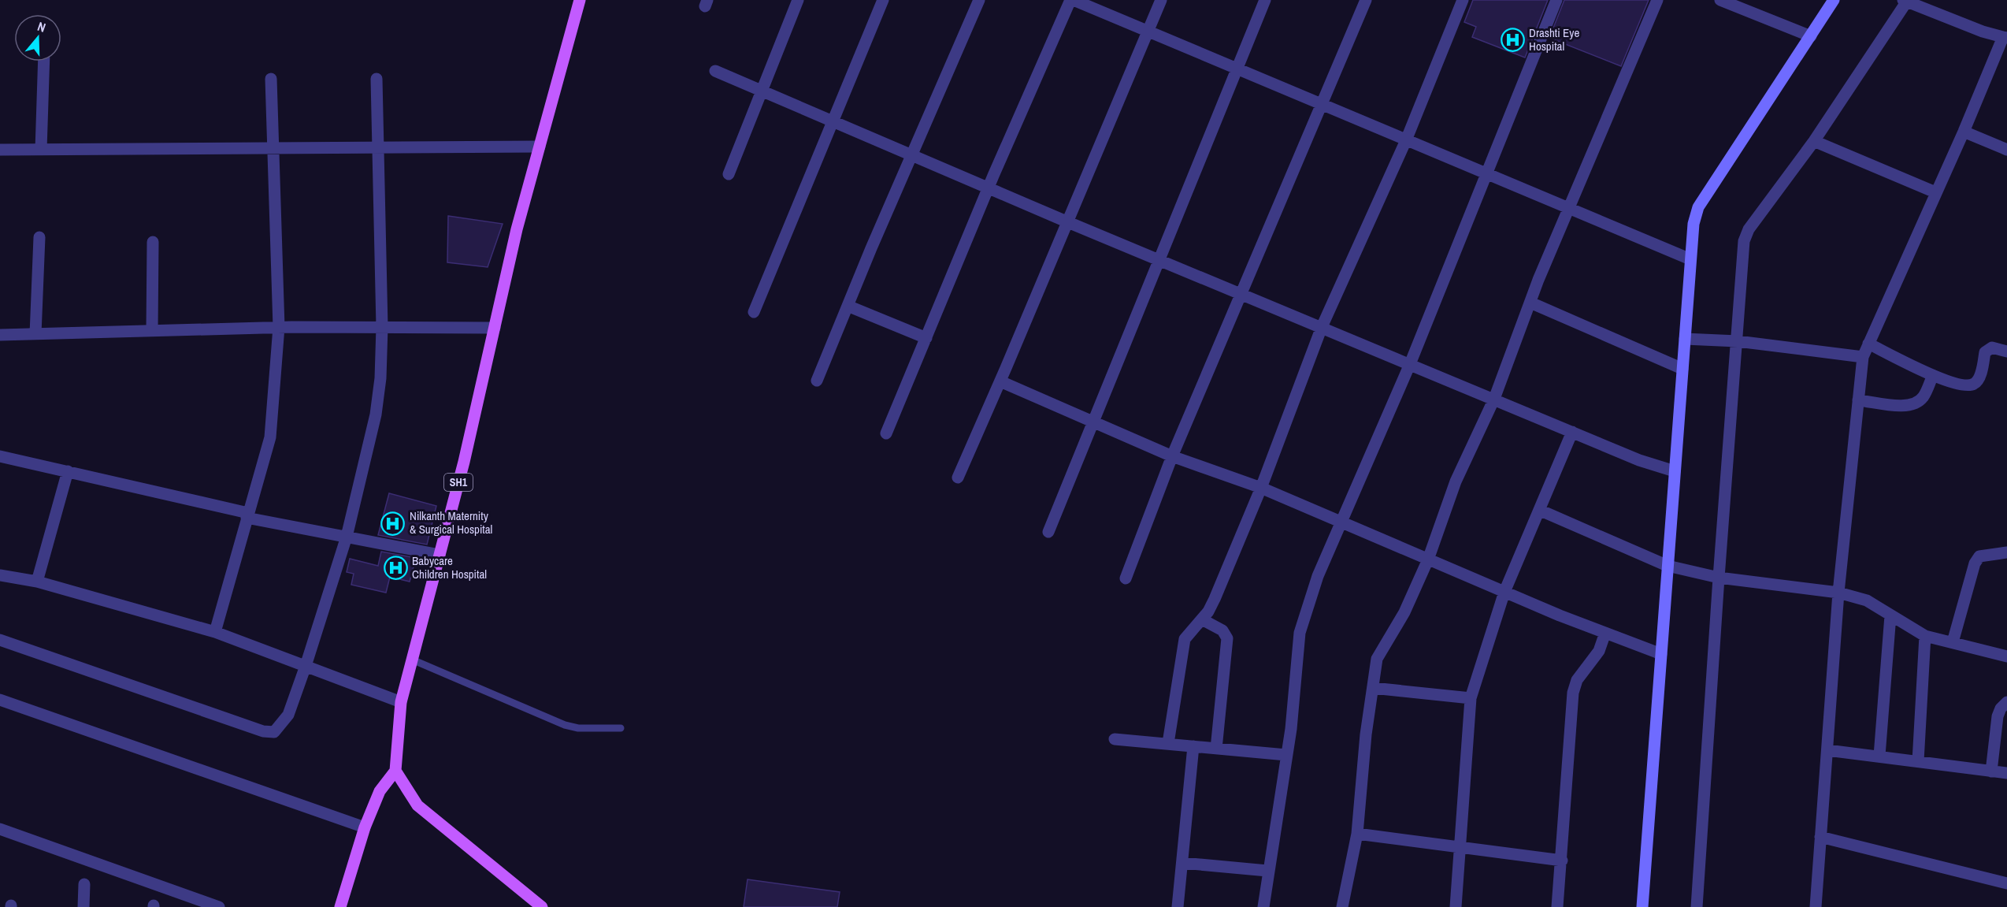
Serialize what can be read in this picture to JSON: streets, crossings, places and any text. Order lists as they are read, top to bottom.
{
  "streets": {
    "main road": ["SH1"]
  },
  "places": {
    "hospital": ["Drashti Eye Hospital", "Nilkanth Maternity & Surgical Hospital", "Babycare Children Hospital"]
  },
  "north": "top"
}
